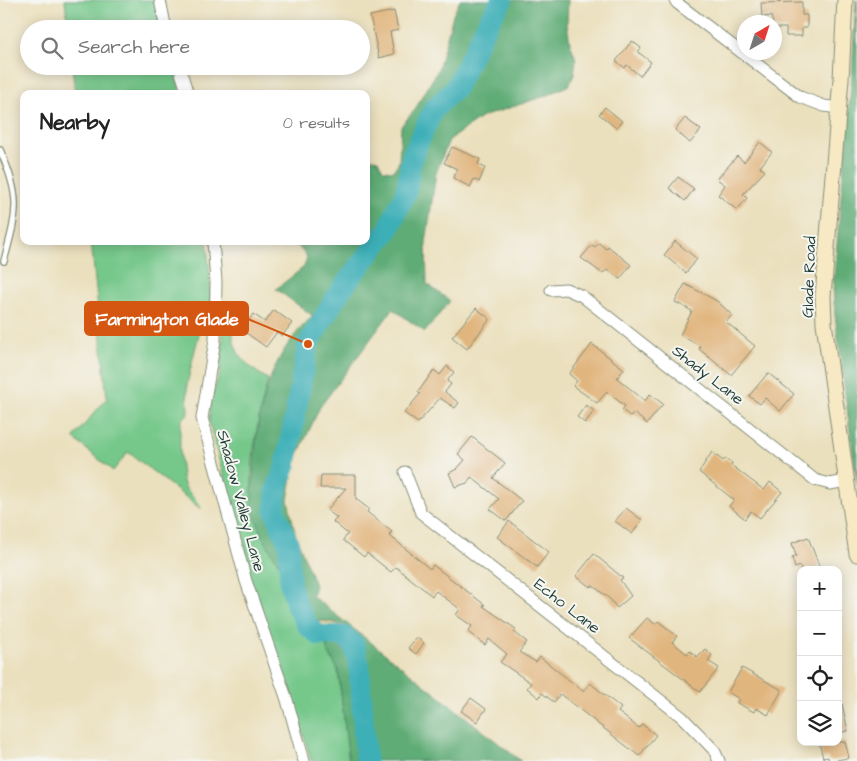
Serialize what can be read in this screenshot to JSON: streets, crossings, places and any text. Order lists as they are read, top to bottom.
{
  "streets": {
    "street": [
      "Glade Road",
      "Shady Lane",
      "Shadow Valley Lane",
      "Echo Lane"
    ]
  },
  "crossings": [
    ["Glade Road", "Shady Lane"]
  ],
  "places": ["Farmington Glade"],
  "north": "top right",
  "page": {
    "search": "Search here",
    "heading": ["Nearby", "0 results"],
    "map_buttons": ["+", "−"]
  }
}
